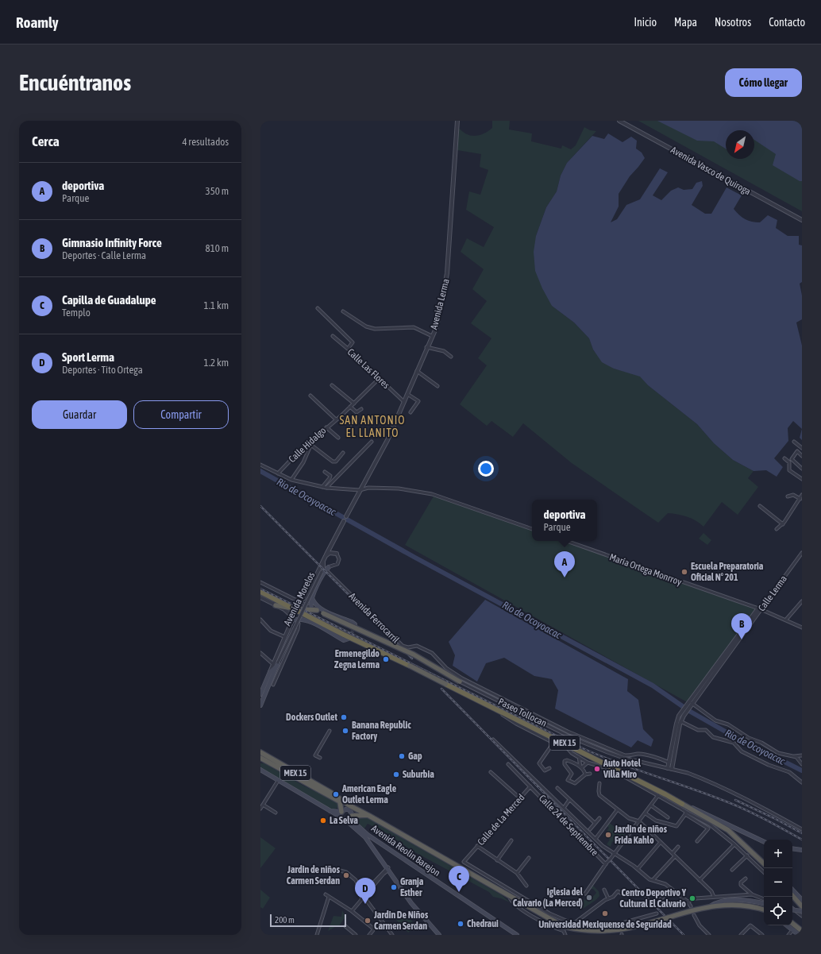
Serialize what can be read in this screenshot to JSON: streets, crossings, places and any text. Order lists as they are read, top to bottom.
{
  "streets": {
    "highway": ["Paseo Tollocan", "MEX 15"],
    "main road": ["Avenida Morelos", "Avenida Reolin Barejon"],
    "street": [
      "Avenida Vasco de Quiroga",
      "Avenida Lerma",
      "Calle Las Flores",
      "Calle Hidalgo",
      "María Ortega Monrroy",
      "Calle Lerma",
      "Avenida Ferrocarril",
      "Calle de La Merced",
      "Calle 24 de Septiembre"
    ]
  },
  "crossings": [
    ["Avenida Lerma", "Calle Las Flores"],
    ["Calle Las Flores", "Calle Hidalgo"],
    ["María Ortega Monrroy", "Calle Lerma"],
    ["Avenida Morelos", "Avenida Ferrocarril"],
    ["Calle de La Merced", "Calle 24 de Septiembre"]
  ],
  "districts": ["SAN ANTONIO EL LLANITO"],
  "water": ["Rio de Ocoyoacac"],
  "places": [
    "Escuela Preparatoria Oficial N° 201",
    "Ermenegildo Zegna Lerma",
    "Dockers Outlet",
    "Banana Republic Factory",
    "Gap",
    "Auto Hotel Villa Miro",
    "Suburbia",
    "American Eagle Outlet Lerma",
    "La Selva",
    "Jardin de niños Frida Kahlo",
    "Jardin de niños Carmen Serdan",
    "Granja Esther",
    "Iglesia del Calvario (La Merced)",
    "Centro Deportivo Y Cultural El Calvario",
    "Universidad Mexiquense de Seguridad",
    "Jardin De Niños Carmen Serdan",
    "Chedraui"
  ],
  "scale_bar": "200 m",
  "north": "bottom left",
  "page": {
    "header": "Roamly",
    "nav": [
      "Inicio",
      "Mapa",
      "Nosotros",
      "Contacto"
    ],
    "buttons": [
      "Cómo llegar",
      ["Guardar", "Compartir"]
    ],
    "title": "Encuéntranos",
    "heading": ["Cerca", "4 resultados"],
    "list": [
      {
        "mark": "A",
        "name": "deportiva",
        "note": "Parque",
        "value": "350 m"
      },
      {
        "mark": "B",
        "name": "Gimnasio Infinity Force",
        "note": "Deportes · Calle Lerma",
        "value": "810 m"
      },
      {
        "mark": "C",
        "name": "Capilla de Guadalupe",
        "note": "Templo",
        "value": "1.1 km"
      },
      {
        "mark": "D",
        "name": "Sport Lerma",
        "note": "Deportes · Tito Ortega",
        "value": "1.2 km"
      }
    ],
    "popup": ["deportiva", "Parque"],
    "pins": [
      "A",
      "B",
      "C",
      "D"
    ],
    "map_buttons": ["+", "−"],
    "scale": "200 m"
  }
}
